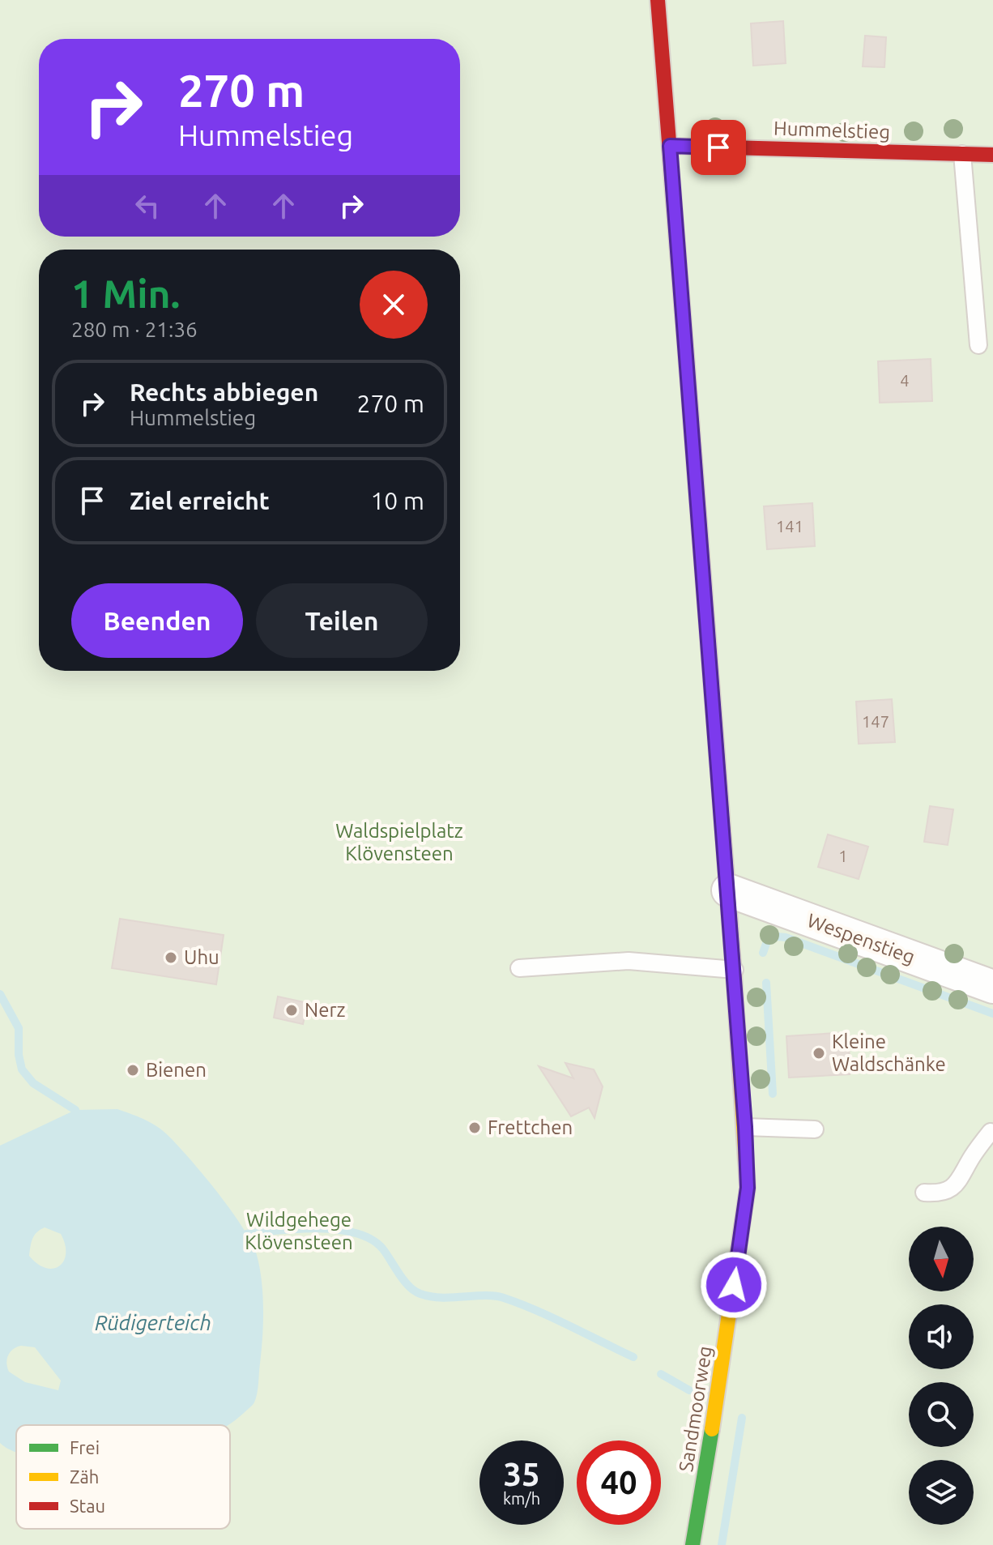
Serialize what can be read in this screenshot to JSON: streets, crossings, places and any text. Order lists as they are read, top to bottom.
{
  "streets": {
    "street": ["Hummelstieg", "Wespenstieg", "Sandmoorweg"]
  },
  "crossings": [
    ["Hummelstieg", "Sandmoorweg"],
    ["Wespenstieg", "Sandmoorweg"]
  ],
  "water": ["Rüdigerteich"],
  "parks": ["Waldspielplatz Klövensteen", "Wildgehege Klövensteen"],
  "places": [
    "Uhu",
    "Nerz",
    "Kleine Waldschänke",
    "Bienen",
    "Frettchen"
  ],
  "house_numbers": [
    "4",
    "141",
    "147",
    "1"
  ],
  "legend": ["Frei", "Zäh", "Stau"],
  "north": "bottom",
  "page": {
    "turn": ["270 m", "Hummelstieg"],
    "heading": ["1 Min.", "280 m · 21:36"],
    "list": [
      {
        "name": "Rechts abbiegen",
        "note": "Hummelstieg",
        "value": "270 m"
      },
      {
        "name": "Ziel erreicht",
        "value": "10 m"
      }
    ],
    "buttons": ["Beenden", "Teilen"],
    "speed": "35 km/h",
    "limit": "40"
  }
}
